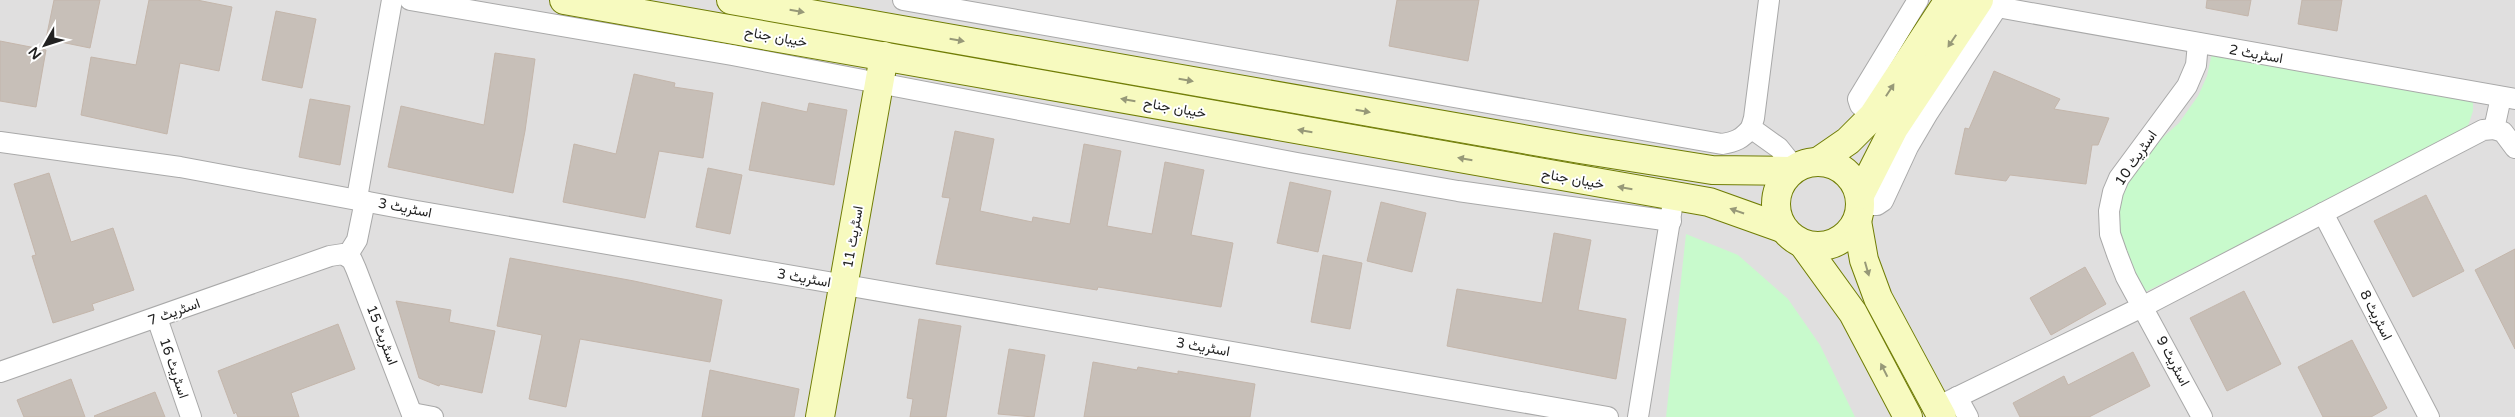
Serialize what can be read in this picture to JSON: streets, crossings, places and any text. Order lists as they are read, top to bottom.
{
  "streets": {
    "main road": ["خیبان جناح", "اسٹریٹ 11"],
    "street": [
      "اسٹریٹ 2",
      "اسٹریٹ 10",
      "اسٹریٹ 3",
      "اسٹریٹ 7",
      "اسٹریٹ 8",
      "اسٹریٹ 15",
      "اسٹریٹ 9",
      "اسٹریٹ 16"
    ]
  },
  "crossings": [
    ["خیبان جناح", "اسٹریٹ 11"],
    ["اسٹریٹ 2", "اسٹریٹ 10"],
    ["اسٹریٹ 10", "اسٹریٹ 9"],
    ["اسٹریٹ 3", "اسٹریٹ 11"],
    ["اسٹریٹ 7", "اسٹریٹ 15"],
    ["اسٹریٹ 7", "اسٹریٹ 16"]
  ],
  "north": "bottom left"
}
